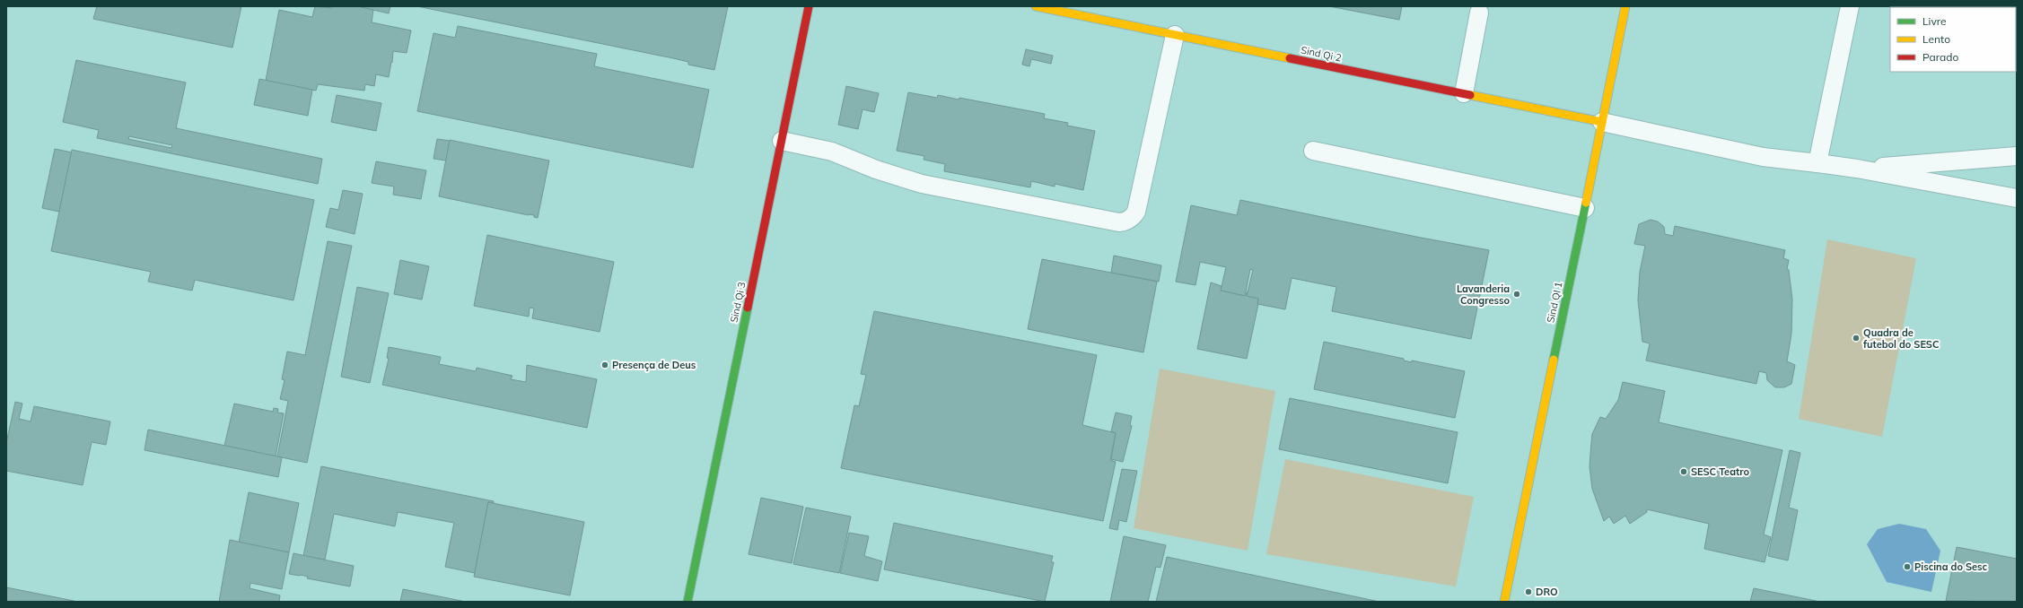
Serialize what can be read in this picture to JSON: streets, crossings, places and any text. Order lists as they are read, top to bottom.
{
  "streets": {
    "street": ["Sind Qi 2", "Sind Qi 3", "Sind QI 1"]
  },
  "crossings": [
    ["Sind Qi 2", "Sind QI 1"]
  ],
  "places": [
    "Lavanderia Congresso",
    "Quadra de futebol do SESC",
    "Presença de Deus",
    "SESC Teatro",
    "Piscina do Sesc",
    "DRO"
  ],
  "legend": ["Livre", "Lento", "Parado"]
}
